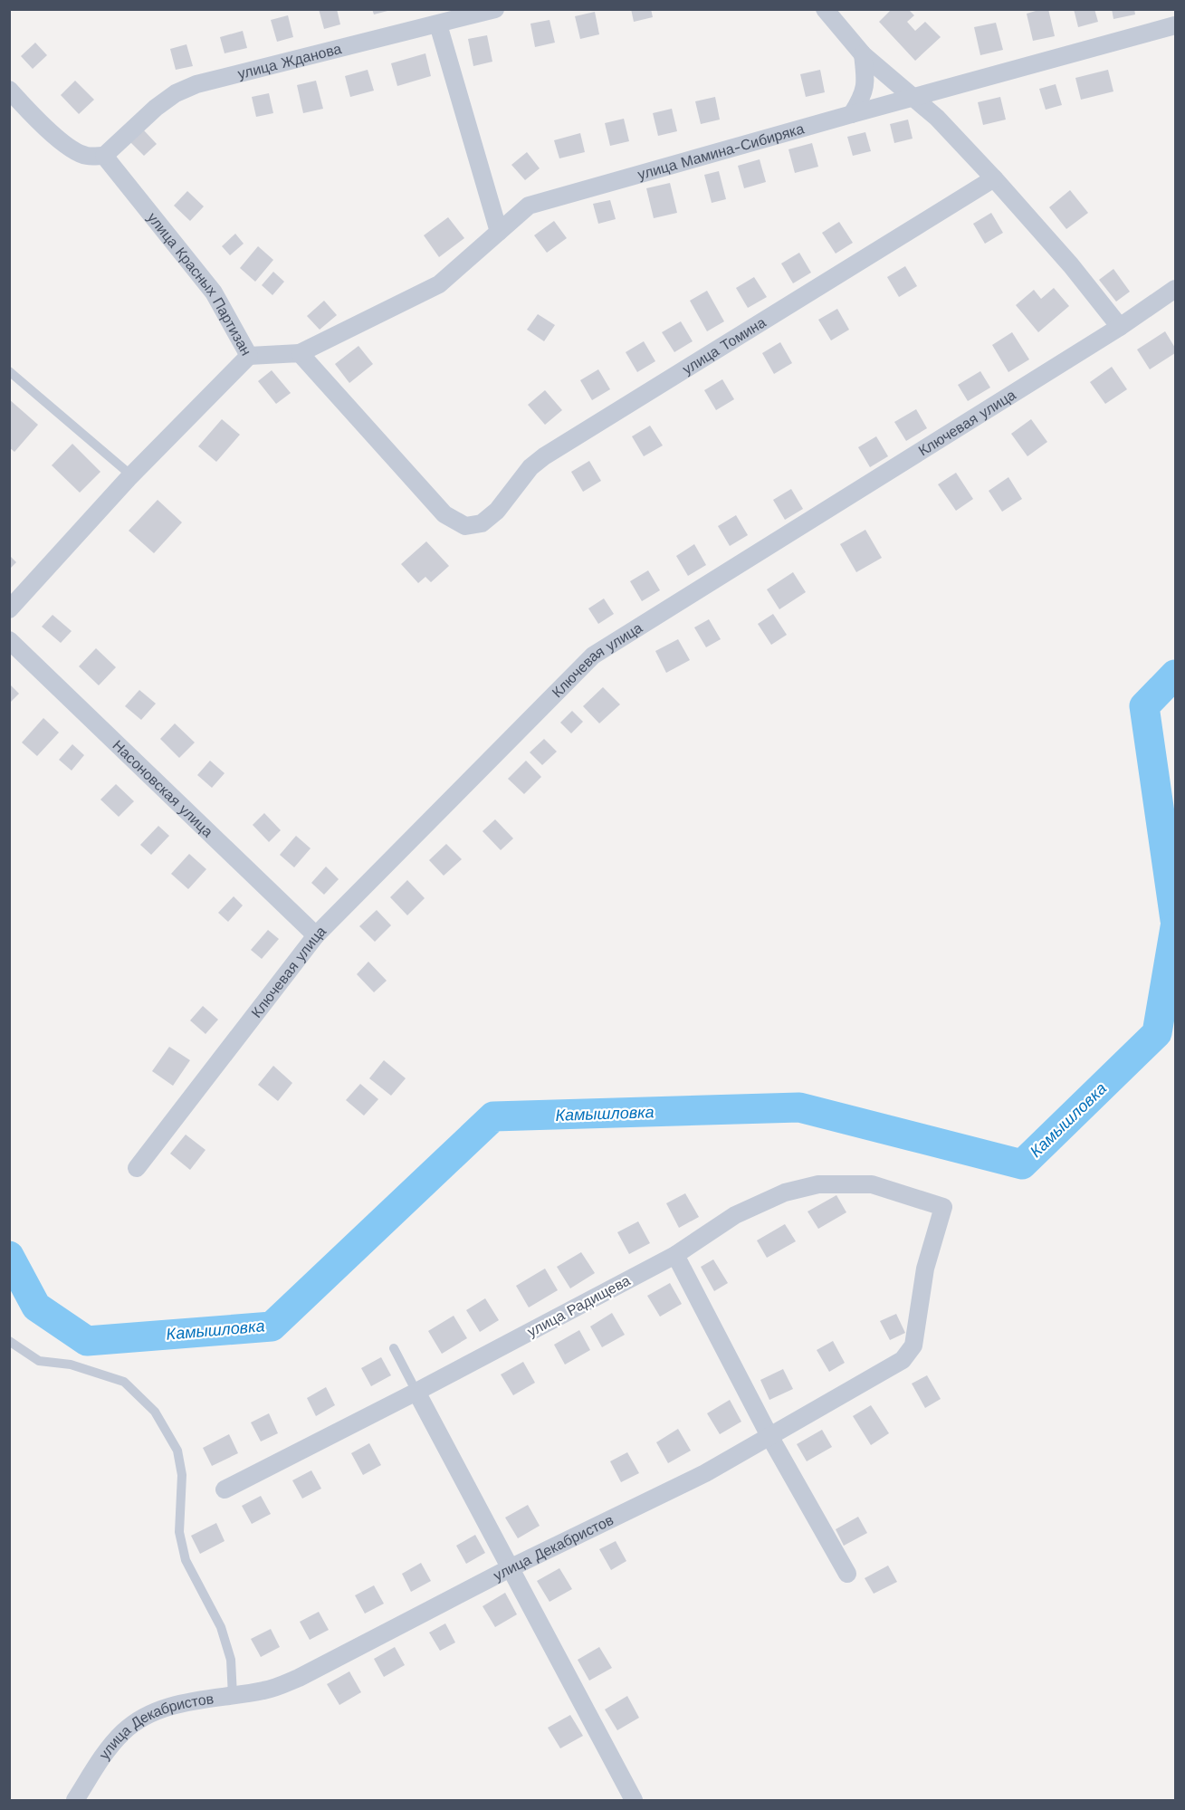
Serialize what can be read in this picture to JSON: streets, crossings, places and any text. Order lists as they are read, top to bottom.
{
  "streets": {
    "street": [
      "улица Жданова",
      "улица Мамина-Сибиряка",
      "улица Красных Партизан",
      "улица Томина",
      "Ключевая улица",
      "Насоновская улица",
      "улица Радищева",
      "улица Декабристов"
    ]
  },
  "crossings": [
    ["улица Жданова", "улица Красных Партизан"],
    ["улица Мамина-Сибиряка", "улица Красных Партизан"],
    ["улица Мамина-Сибиряка", "улица Томина"],
    ["улица Красных Партизан", "улица Томина"],
    ["Ключевая улица", "Насоновская улица"],
    ["улица Радищева", "улица Декабристов"]
  ],
  "water": ["Камышловка"]
}
